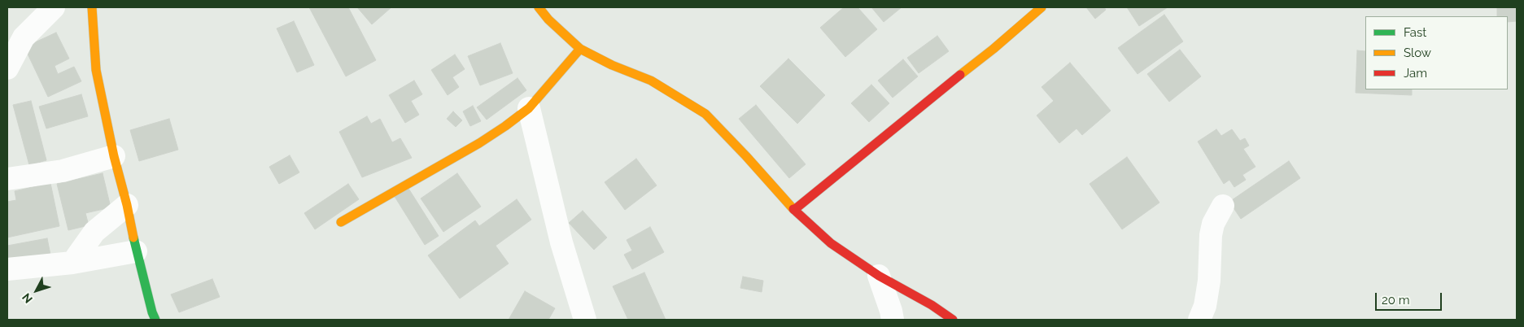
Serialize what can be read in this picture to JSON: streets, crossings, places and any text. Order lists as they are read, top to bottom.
{
  "legend": ["Fast", "Slow", "Jam"],
  "scale_bar": "20 m",
  "north": "bottom left"
}
